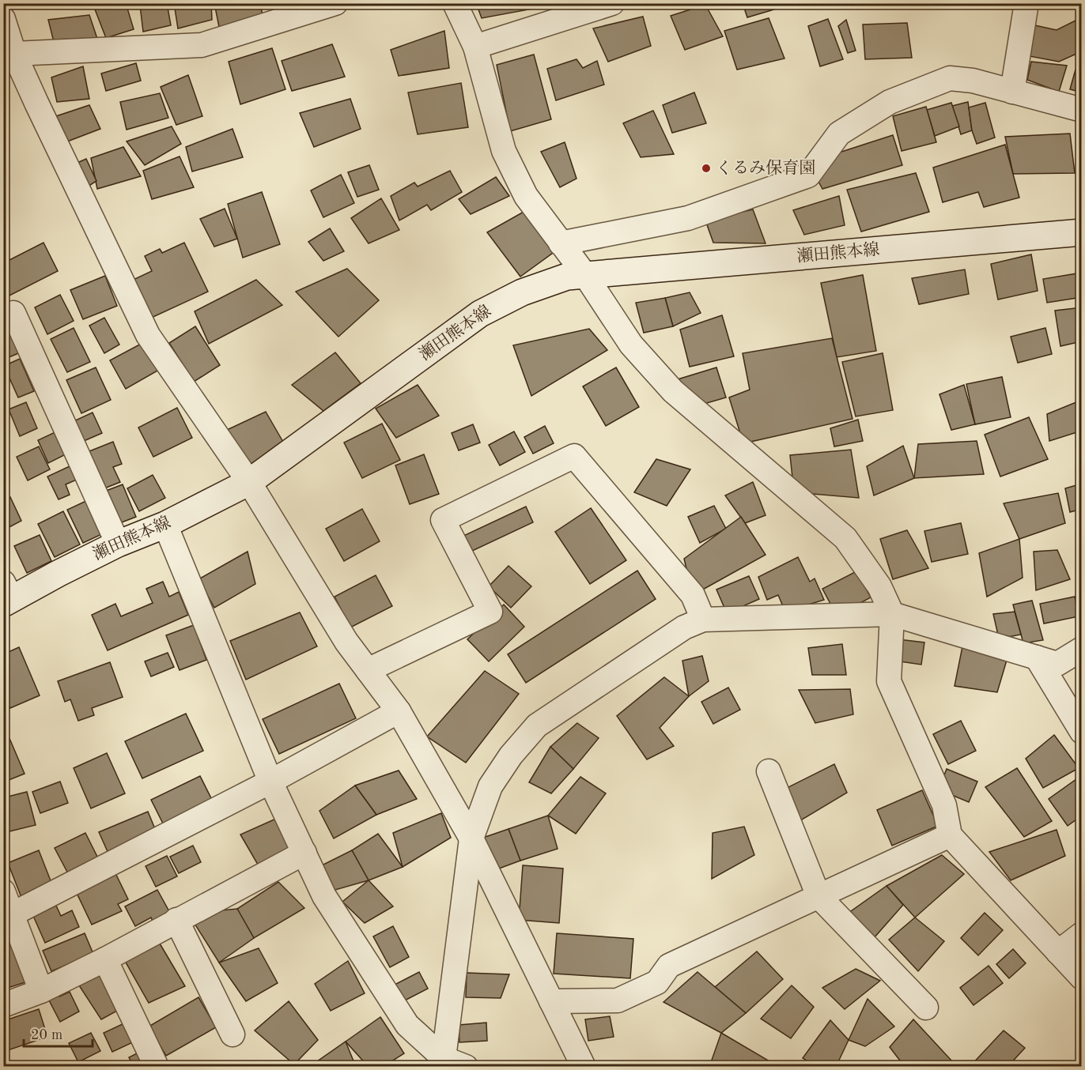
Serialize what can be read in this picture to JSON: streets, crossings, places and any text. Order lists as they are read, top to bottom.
{
  "streets": {
    "main road": ["瀬田熊本線"]
  },
  "places": ["くるみ保育園"],
  "scale_bar": "20 m"
}
